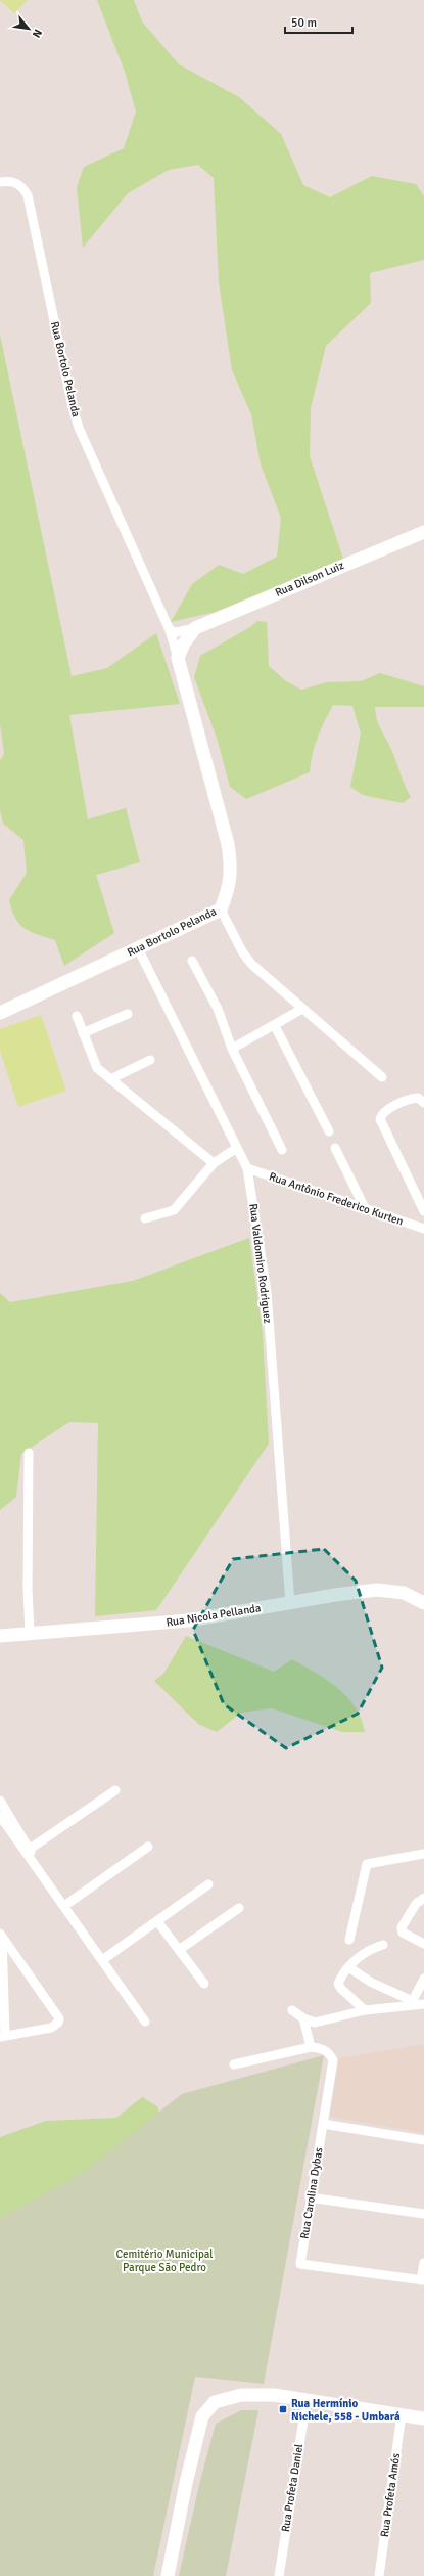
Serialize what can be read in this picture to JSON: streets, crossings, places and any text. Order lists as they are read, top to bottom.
{
  "streets": {
    "street": [
      "Rua Bortolo Pelanda",
      "Rua Dilson Luiz",
      "Rua Antônio Frederico Kurten",
      "Rua Valdomiro Rodriguez",
      "Rua Nicola Pellanda",
      "Rua Carolina Dybas",
      "Rua Profeta Daniel",
      "Rua Profeta Amós"
    ]
  },
  "crossings": [
    ["Rua Bortolo Pelanda", "Rua Valdomiro Rodriguez"],
    ["Rua Antônio Frederico Kurten", "Rua Valdomiro Rodriguez"],
    ["Rua Valdomiro Rodriguez", "Rua Nicola Pellanda"]
  ],
  "parks": ["Cemitério Municipal Parque São Pedro"],
  "places": {
    "transit": ["Rua Hermínio Nichele, 558 - Umbará"]
  },
  "scale_bar": "50 m",
  "north": "bottom right"
}
